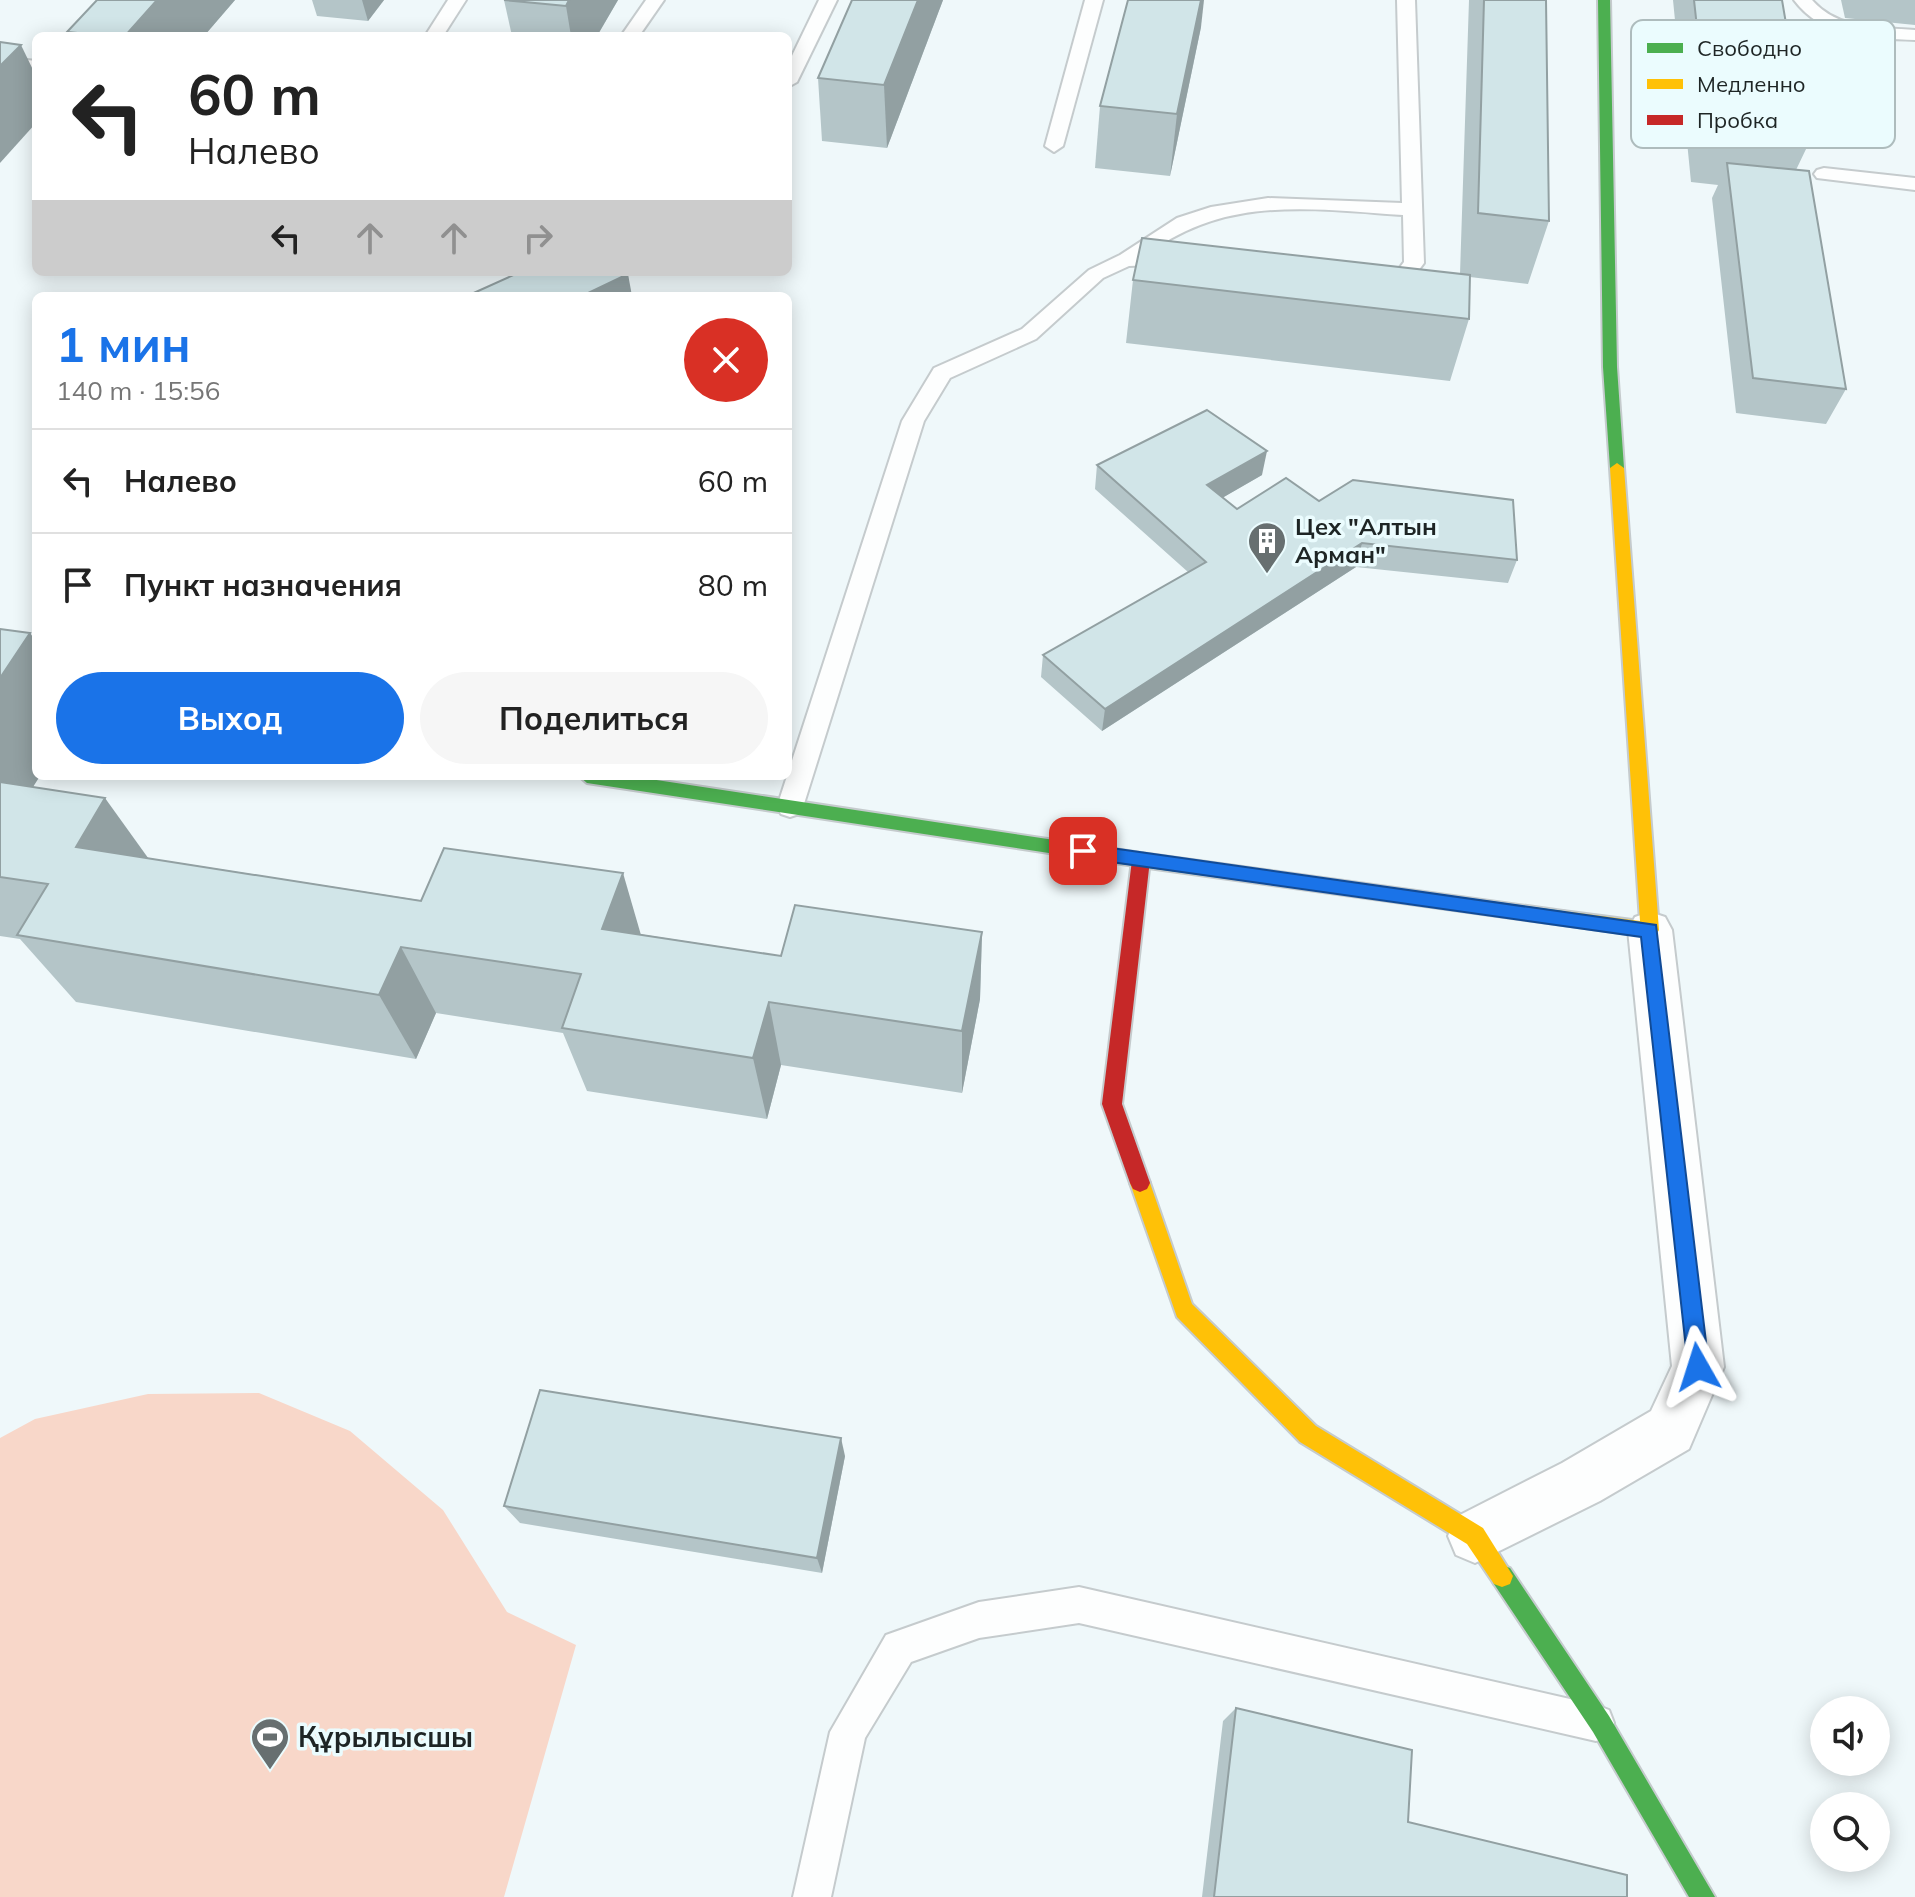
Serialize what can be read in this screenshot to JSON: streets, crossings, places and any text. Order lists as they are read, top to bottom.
{
  "places": {
    "building": ["Цех \"Алтын Арман\""],
    "sports": ["Құрылысшы"]
  },
  "legend": ["Свободно", "Медленно", "Пробка"],
  "page": {
    "turn": ["60 m", "Налево"],
    "heading": ["1 мин", "140 m · 15:56"],
    "list": [
      {
        "name": "Налево",
        "value": "60 m"
      },
      {
        "name": "Пункт назначения",
        "value": "80 m"
      }
    ],
    "buttons": ["Выход", "Поделиться"]
  }
}
